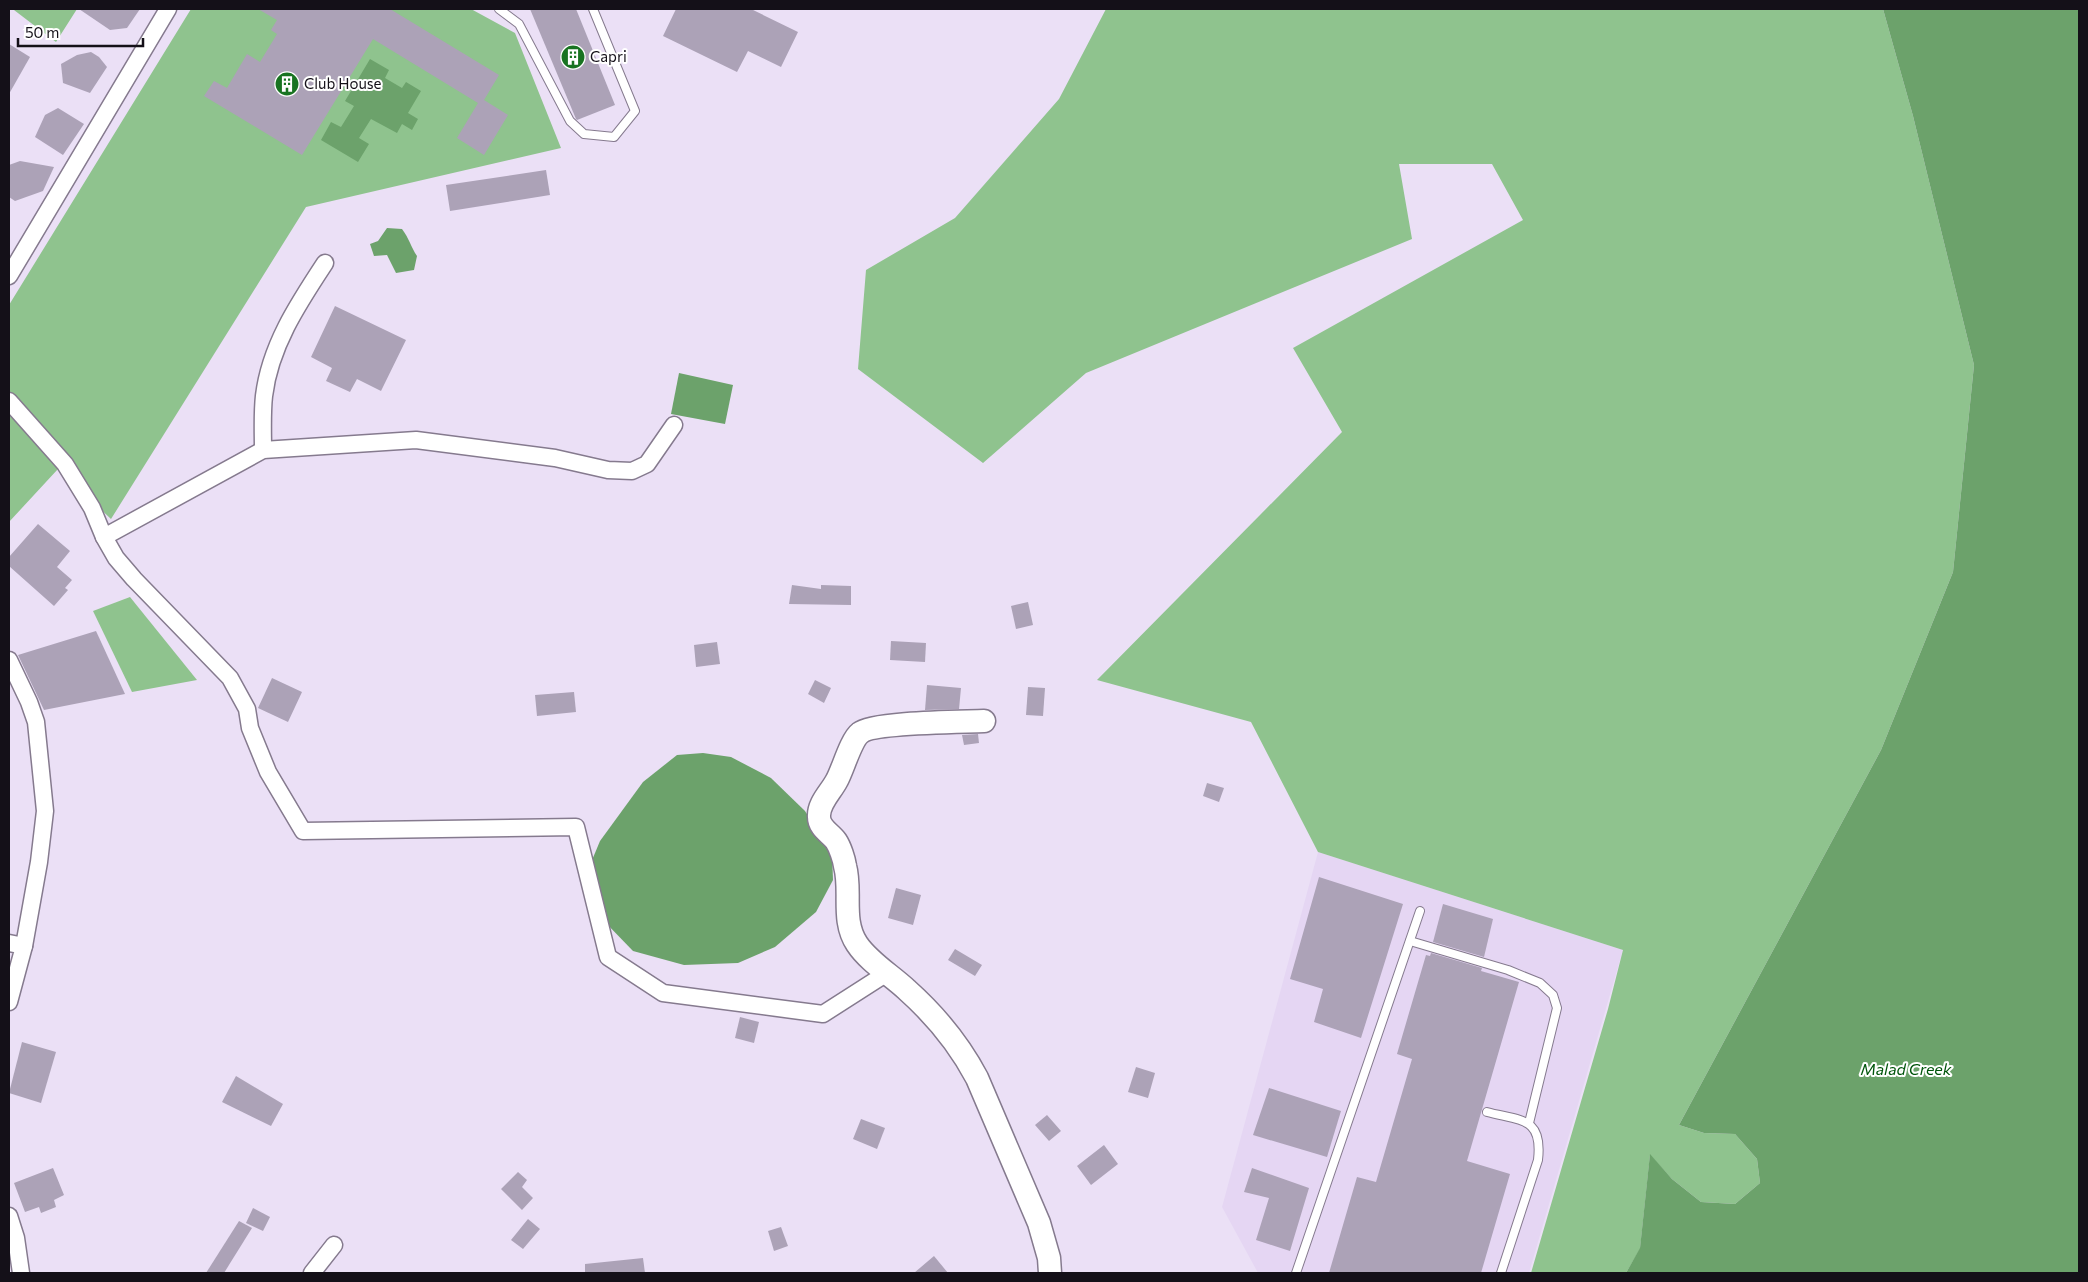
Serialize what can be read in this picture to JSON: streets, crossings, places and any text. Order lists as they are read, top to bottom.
{
  "water": ["Malad Creek"],
  "places": {
    "building": ["Capri", "Club House"]
  },
  "scale_bar": "50 m"
}
